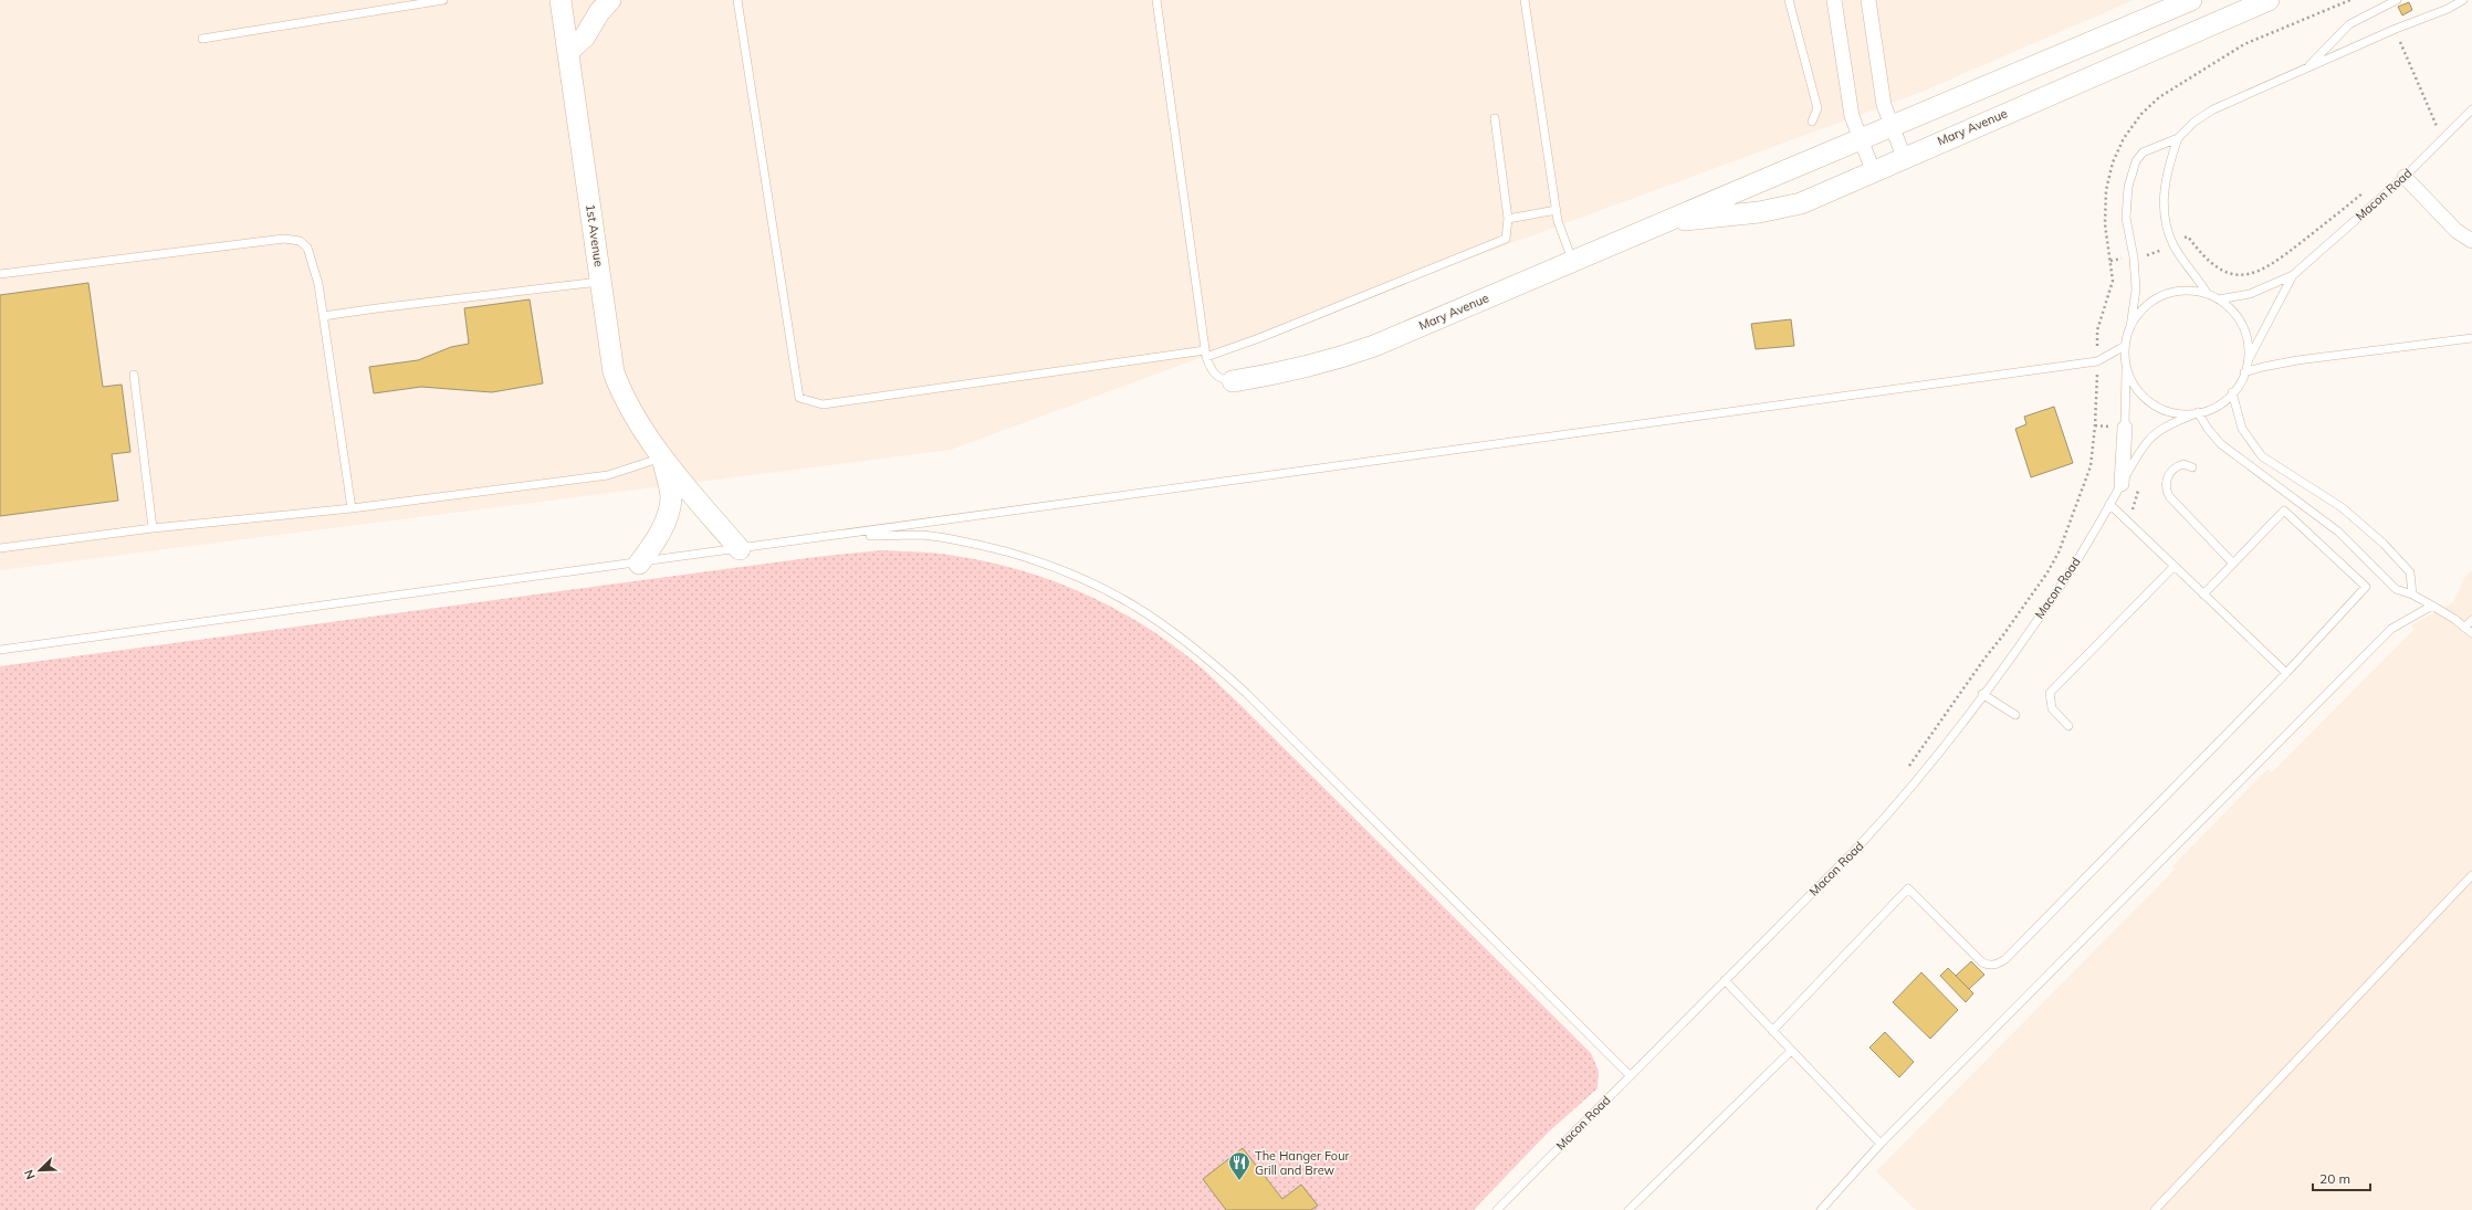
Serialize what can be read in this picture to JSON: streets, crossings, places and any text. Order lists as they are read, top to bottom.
{
  "streets": {
    "street": ["Mary Avenue", "Macon Road", "1st Avenue"]
  },
  "places": {
    "restaurant": ["The Hanger Four Grill and Brew"]
  },
  "scale_bar": "20 m",
  "north": "bottom left"
}
